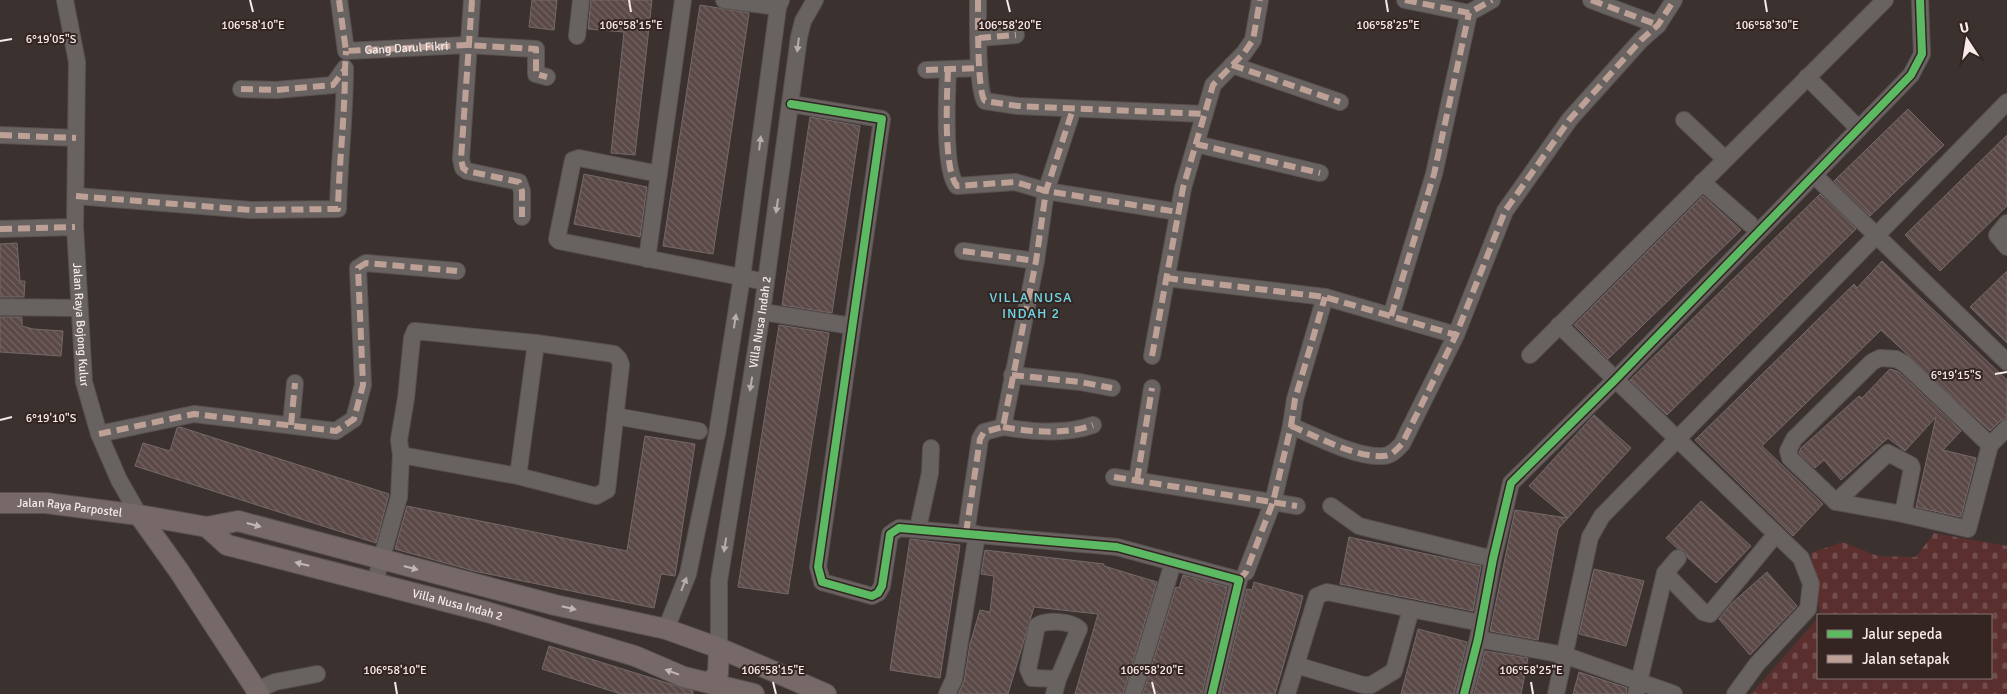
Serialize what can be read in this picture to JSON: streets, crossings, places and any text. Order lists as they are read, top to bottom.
{
  "streets": {
    "main road": ["Villa Nusa Indah 2", "Jalan Raya Bojong Kulur", "Jalan Raya Parpostel"],
    "street": ["Gang Darul Fikri"]
  },
  "crossings": [
    ["Gang Darul Fikri", "Jalan Raya Bojong Kulur"],
    ["Villa Nusa Indah 2", "Jalan Raya Bojong Kulur"],
    ["Villa Nusa Indah 2", "Jalan Raya Parpostel"],
    ["Jalan Raya Bojong Kulur", "Jalan Raya Parpostel"]
  ],
  "districts": ["VILLA NUSA INDAH 2"],
  "legend": ["Jalur sepeda", "Jalan setapak"],
  "north": "top",
  "coordinates": [
    "106°58'10\"E",
    "106°58'15\"E",
    "106°58'20\"E",
    "106°58'25\"E",
    "106°58'30\"E",
    "6°19'05\"S",
    "6°19'15\"S",
    "6°19'10\"S"
  ]
}
